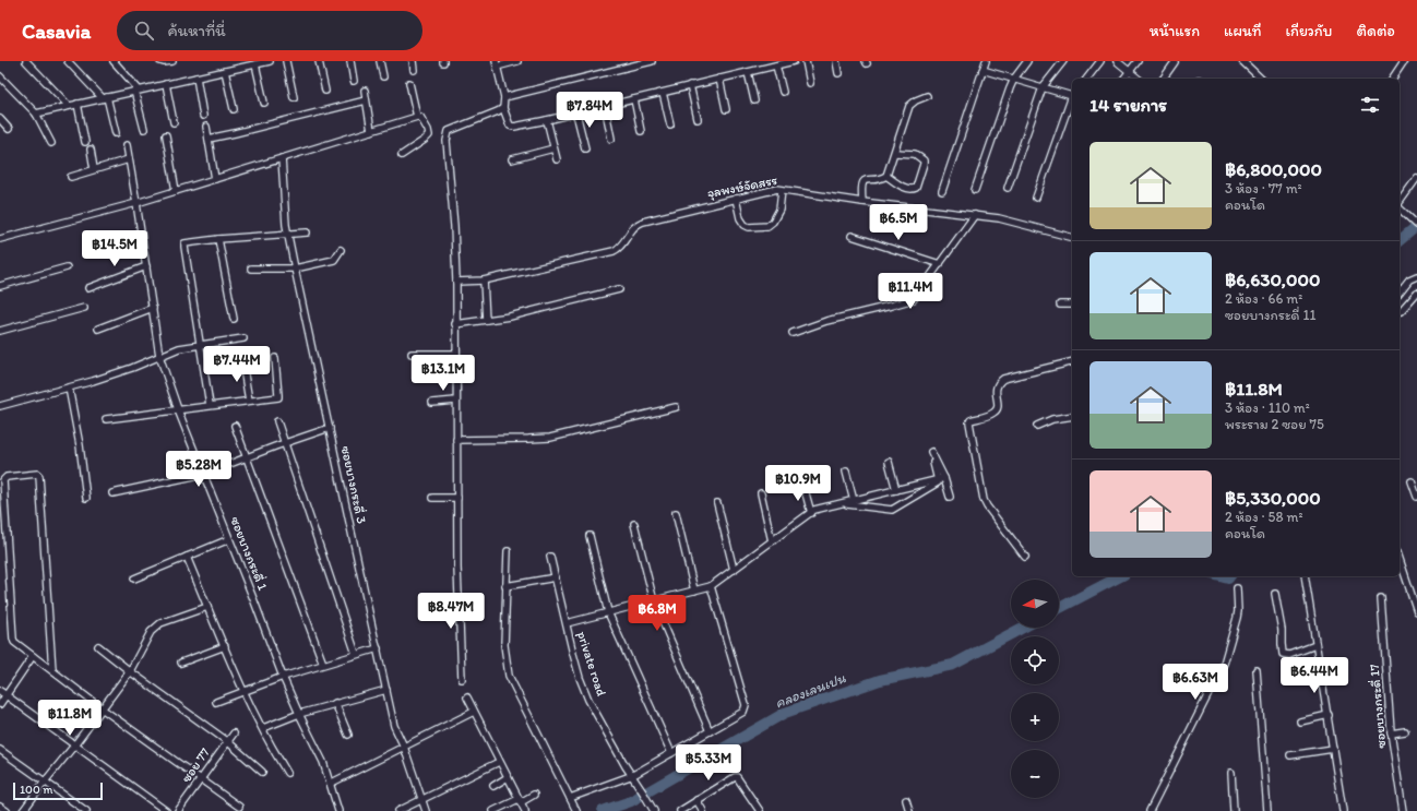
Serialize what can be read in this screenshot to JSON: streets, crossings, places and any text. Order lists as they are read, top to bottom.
{
  "streets": {
    "street": [
      "จุลพงษ์จัดสรร",
      "ซอยบางกระดี่ 3",
      "ซอยบางกระดี่ 1",
      "private road",
      "ซอยบางกระดี่ 17",
      "ซอย 77"
    ]
  },
  "water": ["คลองเลนเปน"],
  "scale_bar": "100 m",
  "north": "left",
  "page": {
    "header": "Casavia",
    "search": "ค้นหาที่นี่",
    "nav": [
      "หน้าแรก",
      "แผนที่",
      "เกี่ยวกับ",
      "ติดต่อ"
    ],
    "heading": "14 รายการ",
    "price": [
      "฿7.84M",
      "฿6.5M",
      "฿14.5M",
      "฿11.4M",
      "฿7.44M",
      "฿13.1M",
      "฿5.28M",
      "฿10.9M",
      "฿8.47M",
      "฿6.8M",
      "฿6.44M",
      "฿6.63M",
      "฿11.8M",
      "฿5.33M"
    ],
    "list": [
      {
        "name": "฿6,800,000",
        "note": "3 ห้อง · 77 m² · คอนโด"
      },
      {
        "name": "฿6,630,000",
        "note": "2 ห้อง · 66 m² · ซอยบางกระดี่ 11"
      },
      {
        "name": "฿11.8M",
        "note": "3 ห้อง · 110 m² · พระราม 2 ซอย 75"
      },
      {
        "name": "฿5,330,000",
        "note": "2 ห้อง · 58 m² · คอนโด"
      }
    ],
    "map_buttons": ["+", "−"],
    "scale": "100 m"
  }
}
